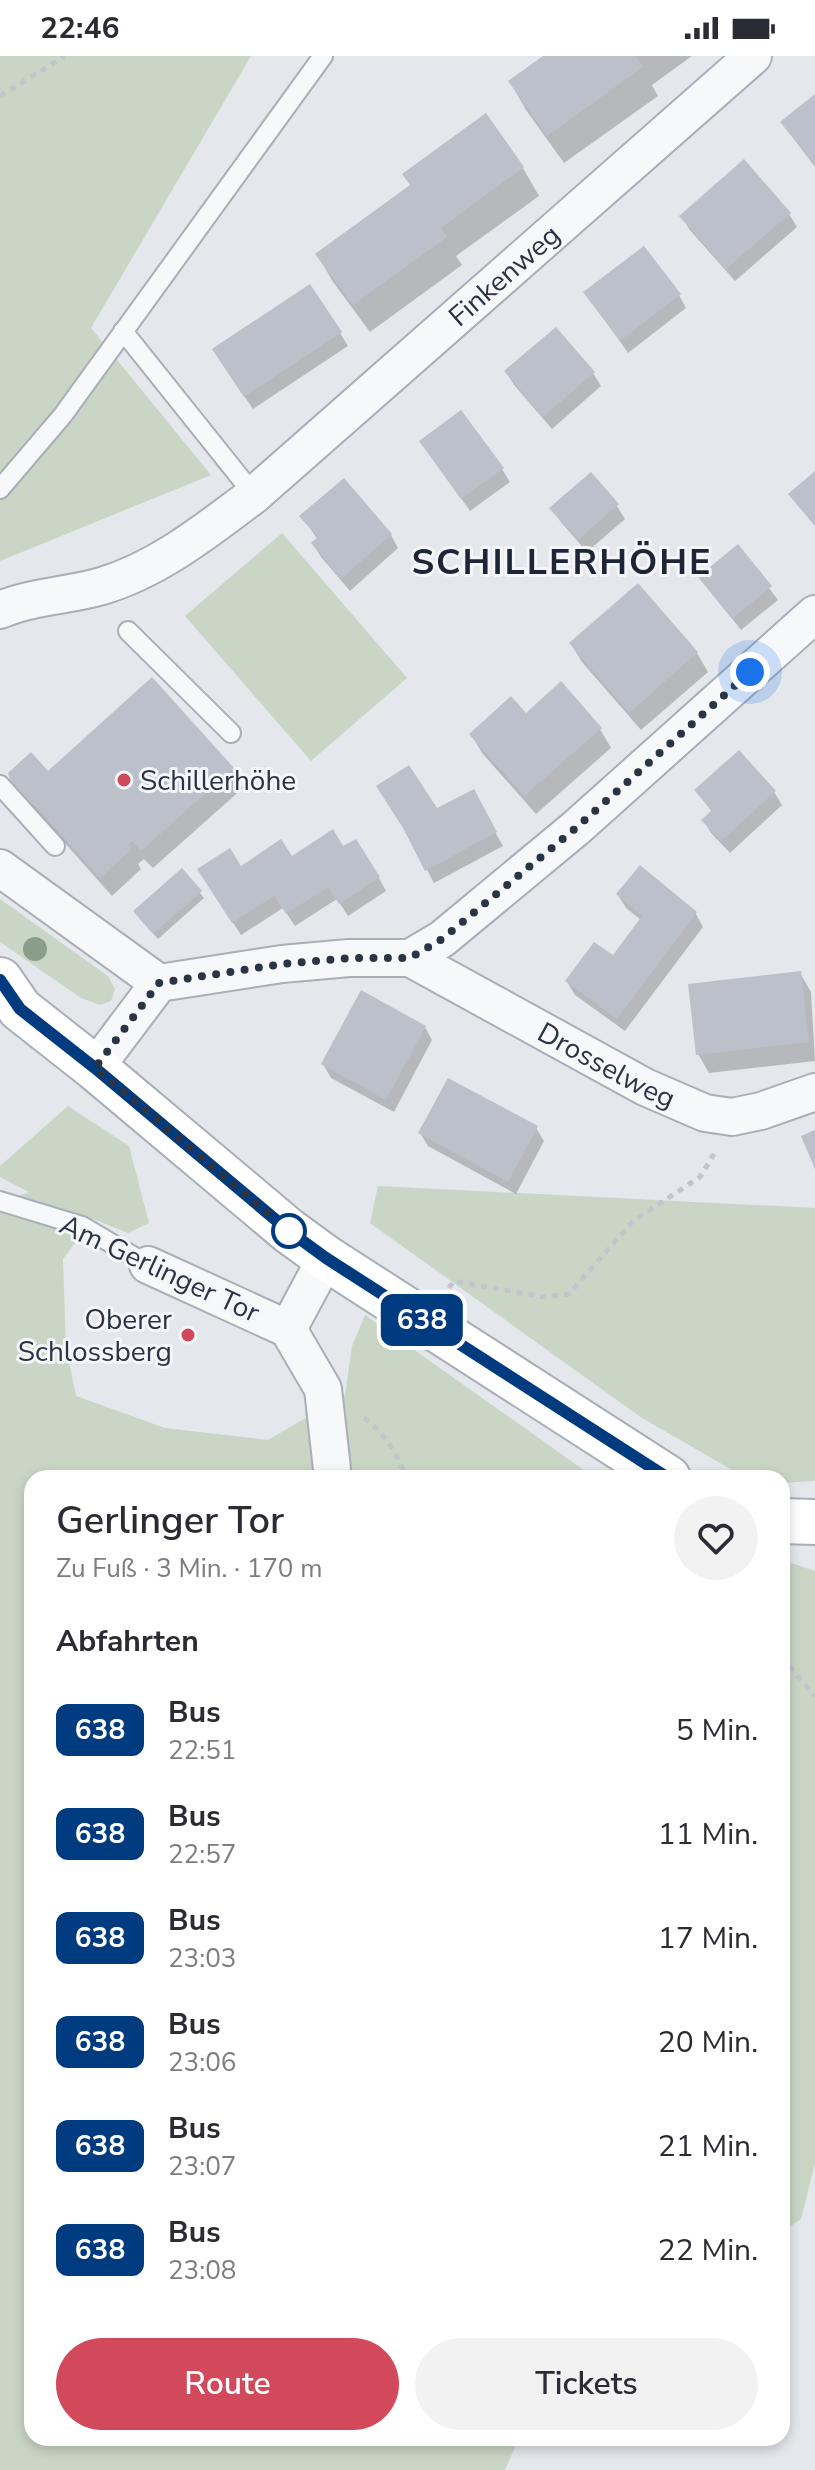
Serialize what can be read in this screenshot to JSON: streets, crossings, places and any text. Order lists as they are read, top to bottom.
{
  "streets": {
    "street": ["Finkenweg", "Drosselweg", "Am Gerlinger Tor"]
  },
  "districts": ["SCHILLERHÖHE"],
  "places": ["Schillerhöhe", "Oberer Schlossberg"],
  "lines": ["bus line 638"],
  "page": {
    "status": "22:46",
    "on_map": "638",
    "heading": [
      ["Gerlinger Tor", "Zu Fuß · 3 Min. · 170 m"],
      "Abfahrten"
    ],
    "list": [
      {
        "mark": "638",
        "name": "Bus",
        "note": "22:51",
        "value": "5 Min."
      },
      {
        "mark": "638",
        "name": "Bus",
        "note": "22:57",
        "value": "11 Min."
      },
      {
        "mark": "638",
        "name": "Bus",
        "note": "23:03",
        "value": "17 Min."
      },
      {
        "mark": "638",
        "name": "Bus",
        "note": "23:06",
        "value": "20 Min."
      },
      {
        "mark": "638",
        "name": "Bus",
        "note": "23:07",
        "value": "21 Min."
      },
      {
        "mark": "638",
        "name": "Bus",
        "note": "23:08",
        "value": "22 Min."
      }
    ],
    "buttons": ["Route", "Tickets"]
  }
}
